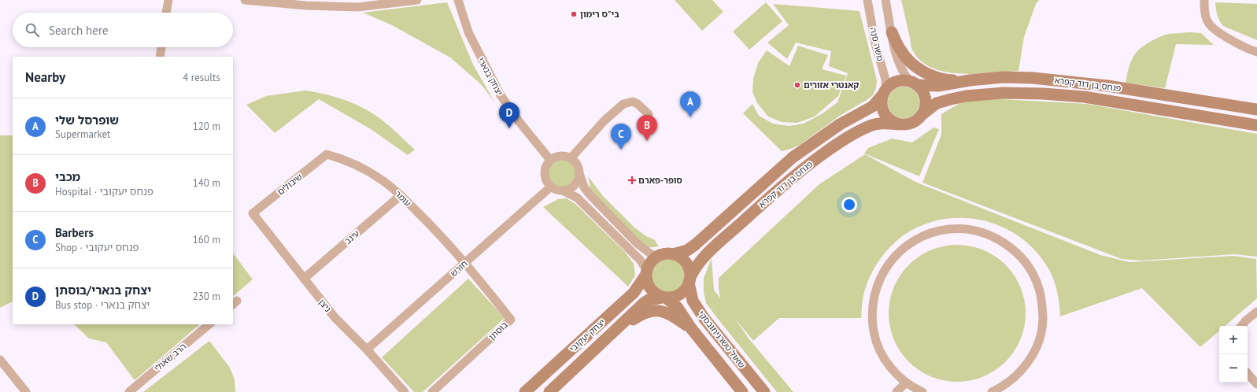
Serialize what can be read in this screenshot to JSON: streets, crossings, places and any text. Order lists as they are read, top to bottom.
{
  "streets": {
    "main road": ["פנחס בן דוד קפרא", "יצחק יעקובי", "שאול טשרניחובסקי"],
    "street": [
      "משה סנה",
      "יצחק בנארי",
      "שיבולים",
      "עומר",
      "עינב",
      "חורש",
      "ניצן",
      "בוסתן",
      "הרב שאולי"
    ]
  },
  "crossings": [
    ["משה סנה", "פנחס בן דוד קפרא"],
    ["יצחק בנארי", "חורש"],
    ["פנחס בן דוד קפרא", "יצחק יעקובי"],
    ["פנחס בן דוד קפרא", "שאול טשרניחובסקי"],
    ["שיבולים", "עומר"],
    ["שיבולים", "ניצן"],
    ["עומר", "עינב"],
    ["עומר", "חורש"],
    ["עומר", "בוסתן"],
    ["עינב", "ניצן"],
    ["חורש", "ניצן"],
    ["חורש", "בוסתן"],
    ["יצחק יעקובי", "שאול טשרניחובסקי"]
  ],
  "places": {
    "other": ["בי\"ס רימון", "קאנטרי אזורים"],
    "health": ["סופר-פארם"]
  },
  "page": {
    "search": "Search here",
    "heading": ["Nearby", "4 results"],
    "pins": [
      "A",
      "D",
      "B",
      "C"
    ],
    "list": [
      {
        "mark": "A",
        "name": "שופרסל שלי",
        "note": "Supermarket",
        "value": "120 m"
      },
      {
        "mark": "B",
        "name": "מכבי",
        "note": "Hospital · פנחס יעקובי",
        "value": "140 m"
      },
      {
        "mark": "C",
        "name": "Barbers",
        "note": "Shop · פנחס יעקובי",
        "value": "160 m"
      },
      {
        "mark": "D",
        "name": "יצחק בנארי/בוסתן",
        "note": "Bus stop · יצחק בנארי",
        "value": "230 m"
      }
    ],
    "map_buttons": ["+", "−"]
  }
}
